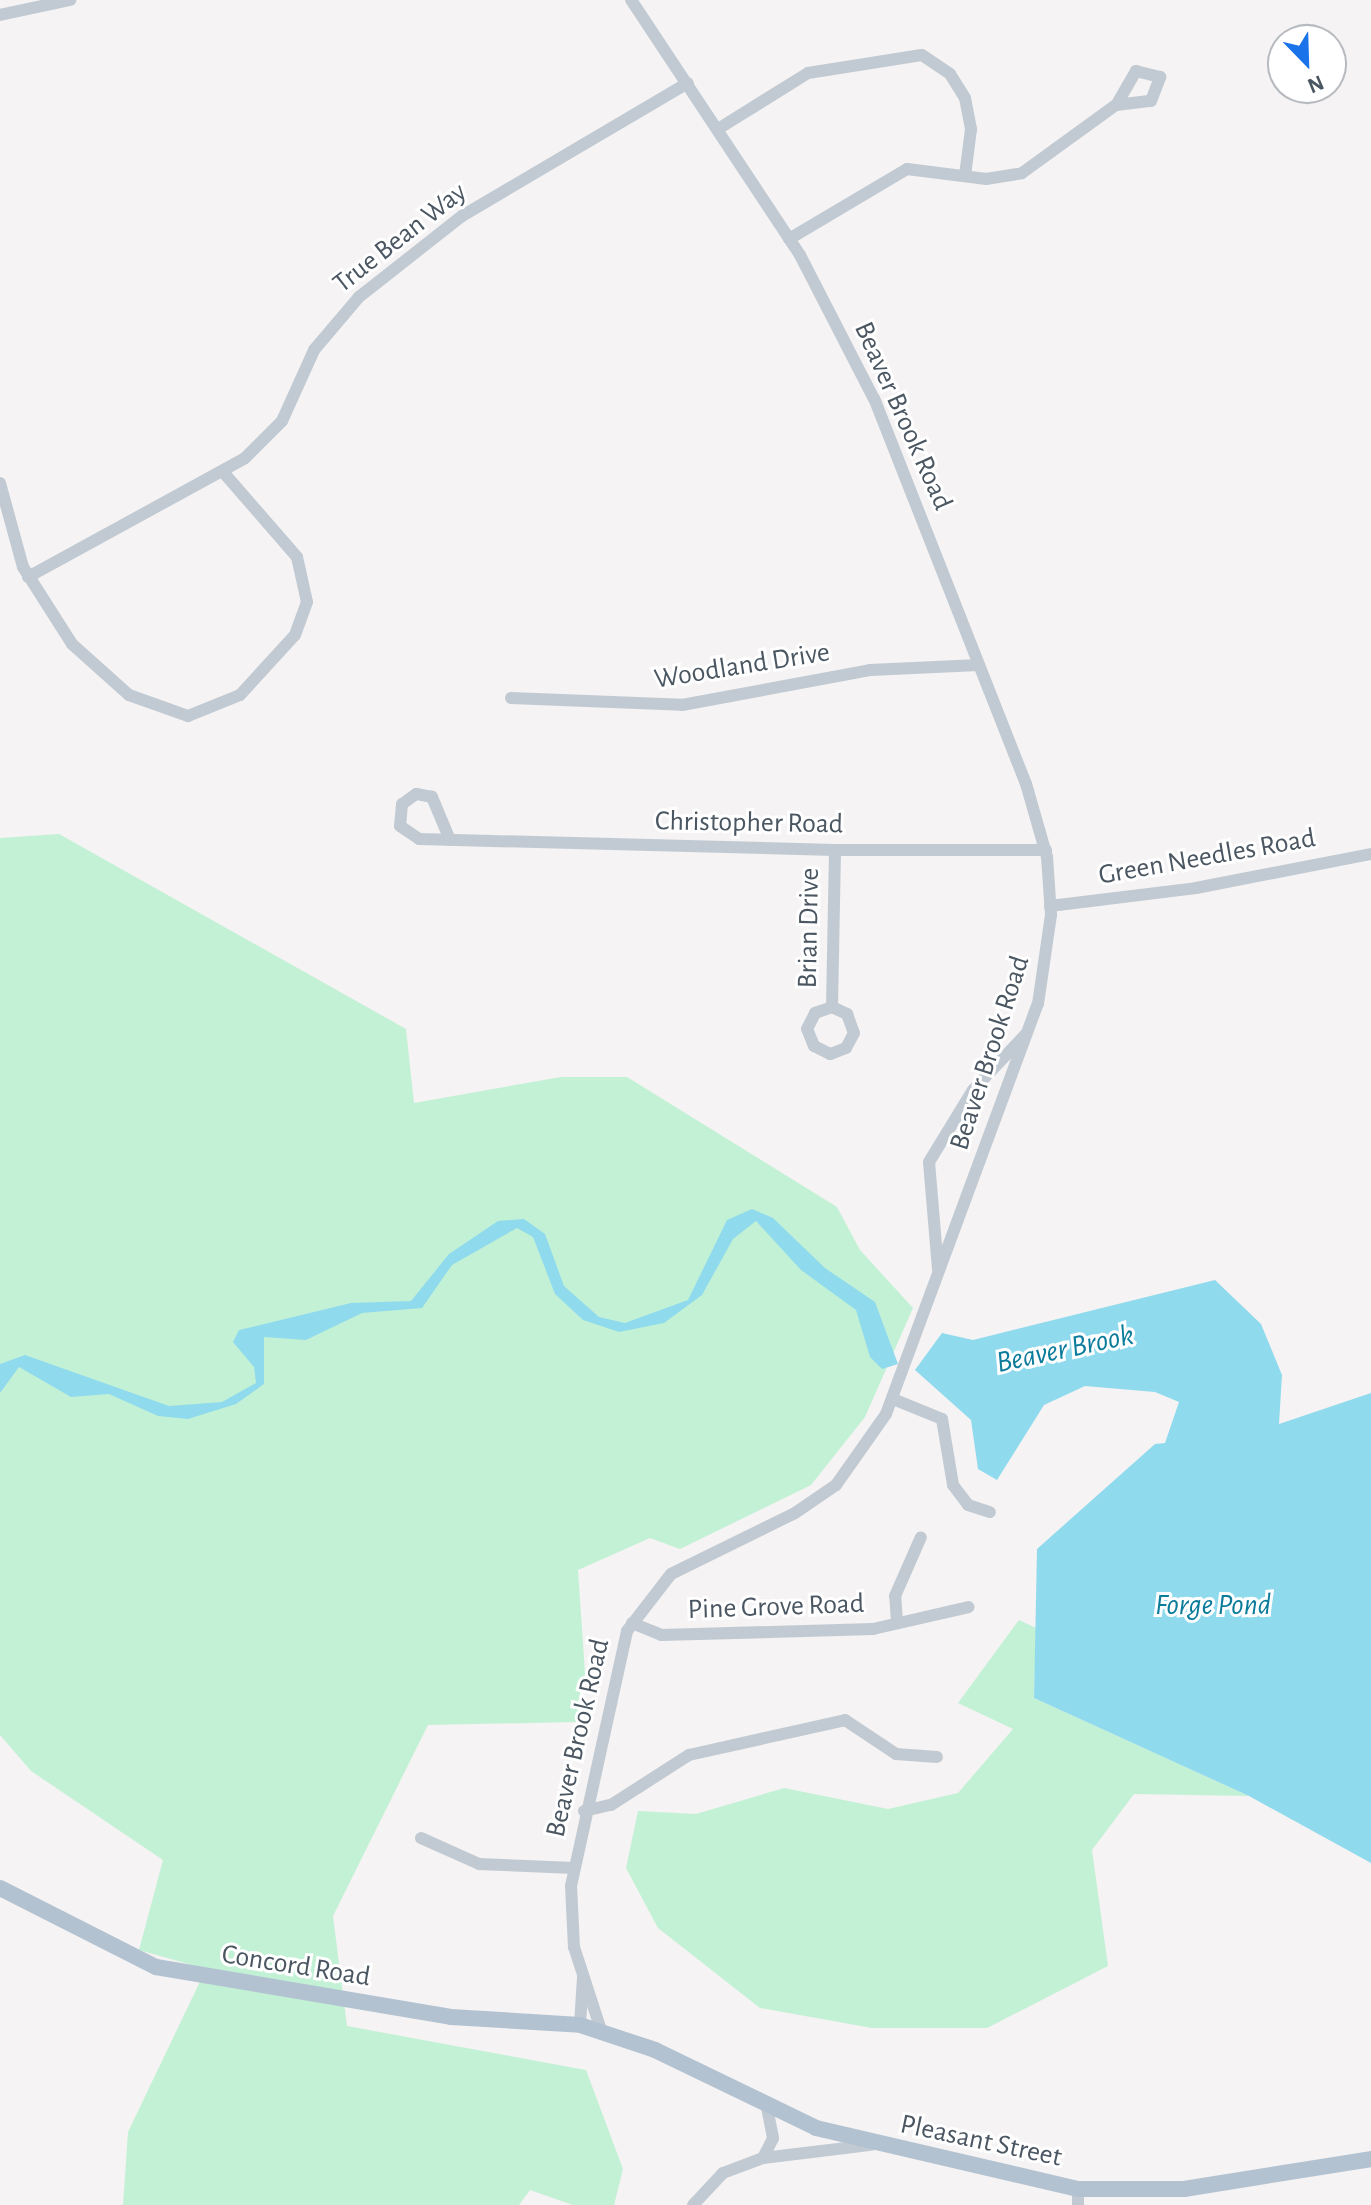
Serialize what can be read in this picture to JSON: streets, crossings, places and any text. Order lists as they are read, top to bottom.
{
  "streets": {
    "main road": ["Concord Road", "Pleasant Street"],
    "street": [
      "True Bean Way",
      "Beaver Brook Road",
      "Woodland Drive",
      "Christopher Road",
      "Green Needles Road",
      "Brian Drive",
      "Pine Grove Road"
    ]
  },
  "crossings": [
    ["True Bean Way", "Beaver Brook Road"],
    ["Beaver Brook Road", "Woodland Drive"],
    ["Beaver Brook Road", "Christopher Road"],
    ["Beaver Brook Road", "Green Needles Road"],
    ["Beaver Brook Road", "Pine Grove Road"],
    ["Beaver Brook Road", "Concord Road"],
    ["Beaver Brook Road", "Pleasant Street"],
    ["Christopher Road", "Brian Drive"],
    ["Concord Road", "Pleasant Street"]
  ],
  "water": ["Beaver Brook", "Forge Pond"],
  "north": "bottom right"
}
